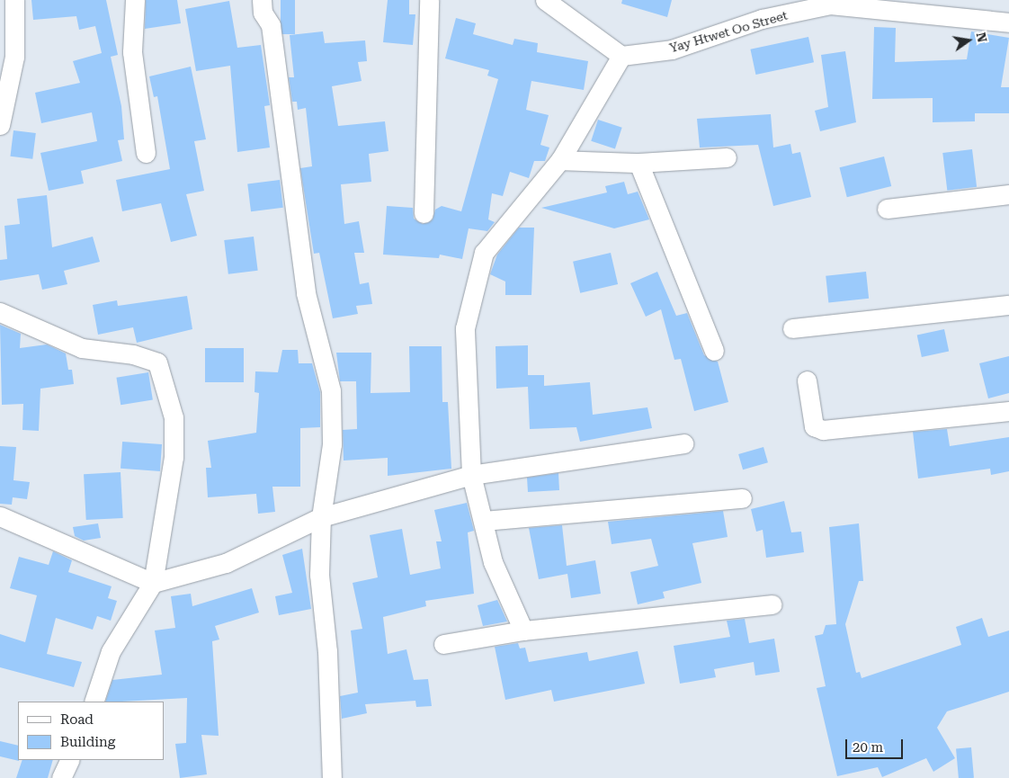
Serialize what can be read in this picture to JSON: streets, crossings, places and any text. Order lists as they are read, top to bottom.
{
  "streets": {
    "street": ["Yay Htwet Oo Street"]
  },
  "legend": ["Road", "Building"],
  "scale_bar": "20 m",
  "north": "right"
}
